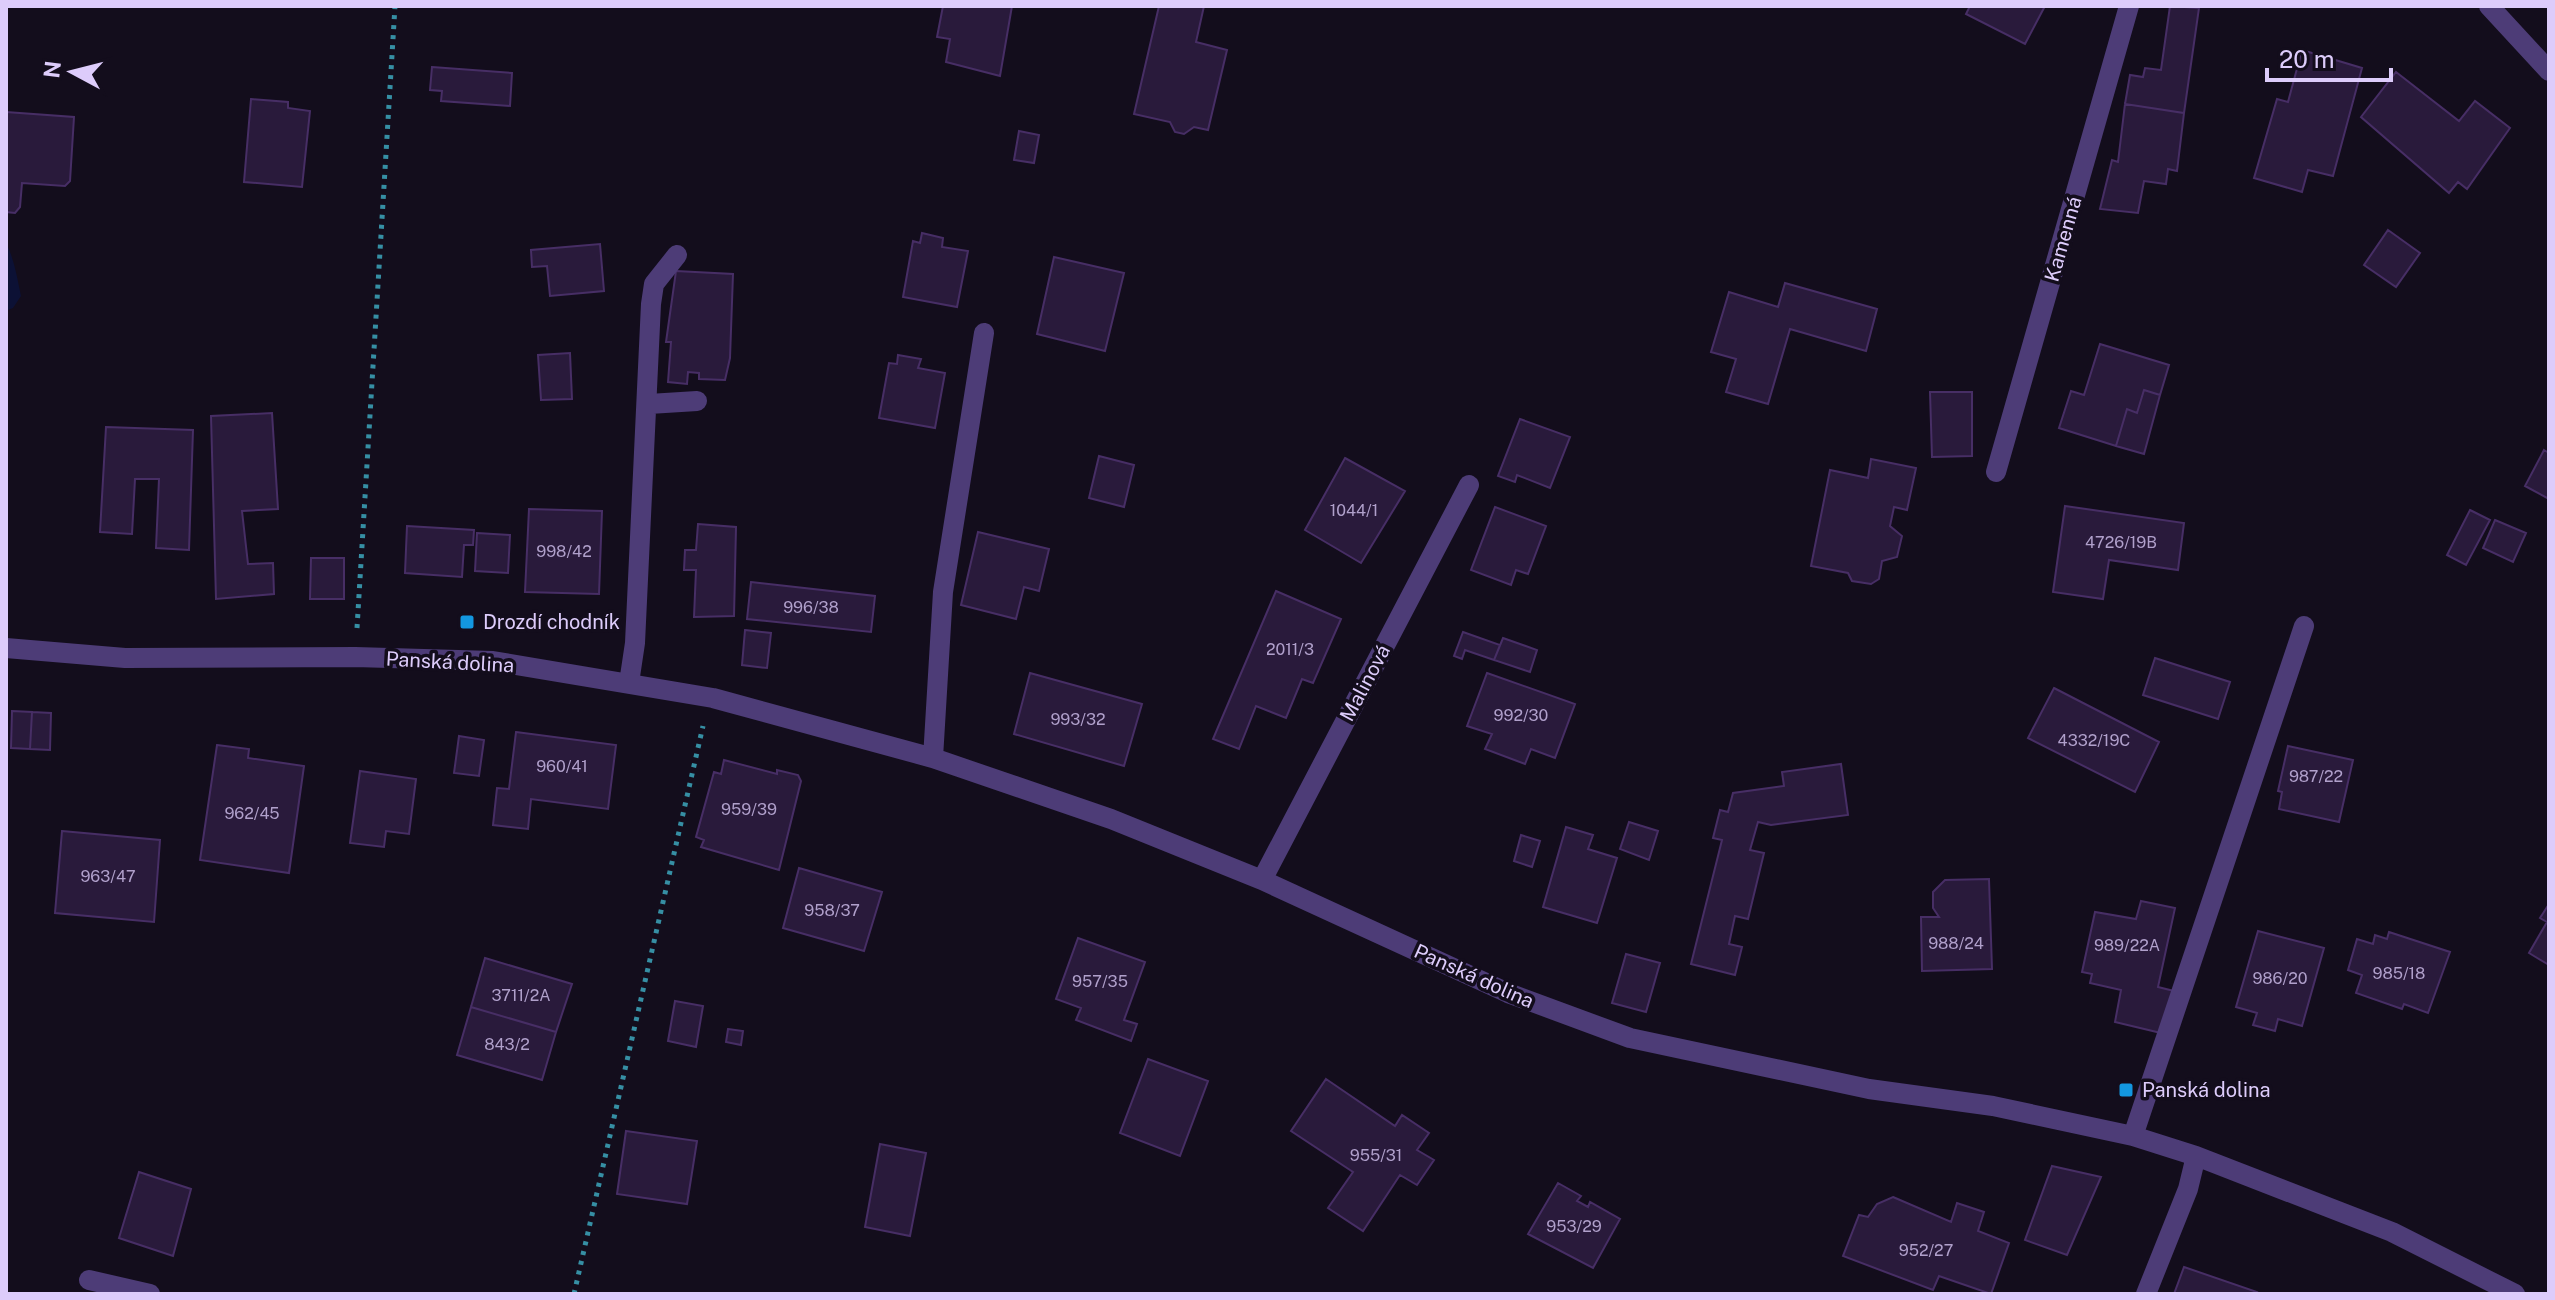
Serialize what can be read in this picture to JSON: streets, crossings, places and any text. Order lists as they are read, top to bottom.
{
  "streets": {
    "street": ["Kamenná", "Panská dolina", "Malinová"]
  },
  "crossings": [
    ["Panská dolina", "Malinová"]
  ],
  "places": {
    "transit": ["Drozdí chodník", "Panská dolina"]
  },
  "house_numbers": [
    "1044/1",
    "4726/19B",
    "998/42",
    "996/38",
    "2011/3",
    "992/30",
    "993/32",
    "4332/19C",
    "960/41",
    "987/22",
    "959/39",
    "962/45",
    "963/47",
    "958/37",
    "988/24",
    "989/22A",
    "985/18",
    "986/20",
    "957/35",
    "3711/2A",
    "843/2",
    "955/31",
    "953/29",
    "952/27"
  ],
  "scale_bar": "20 m",
  "north": "left"
}
